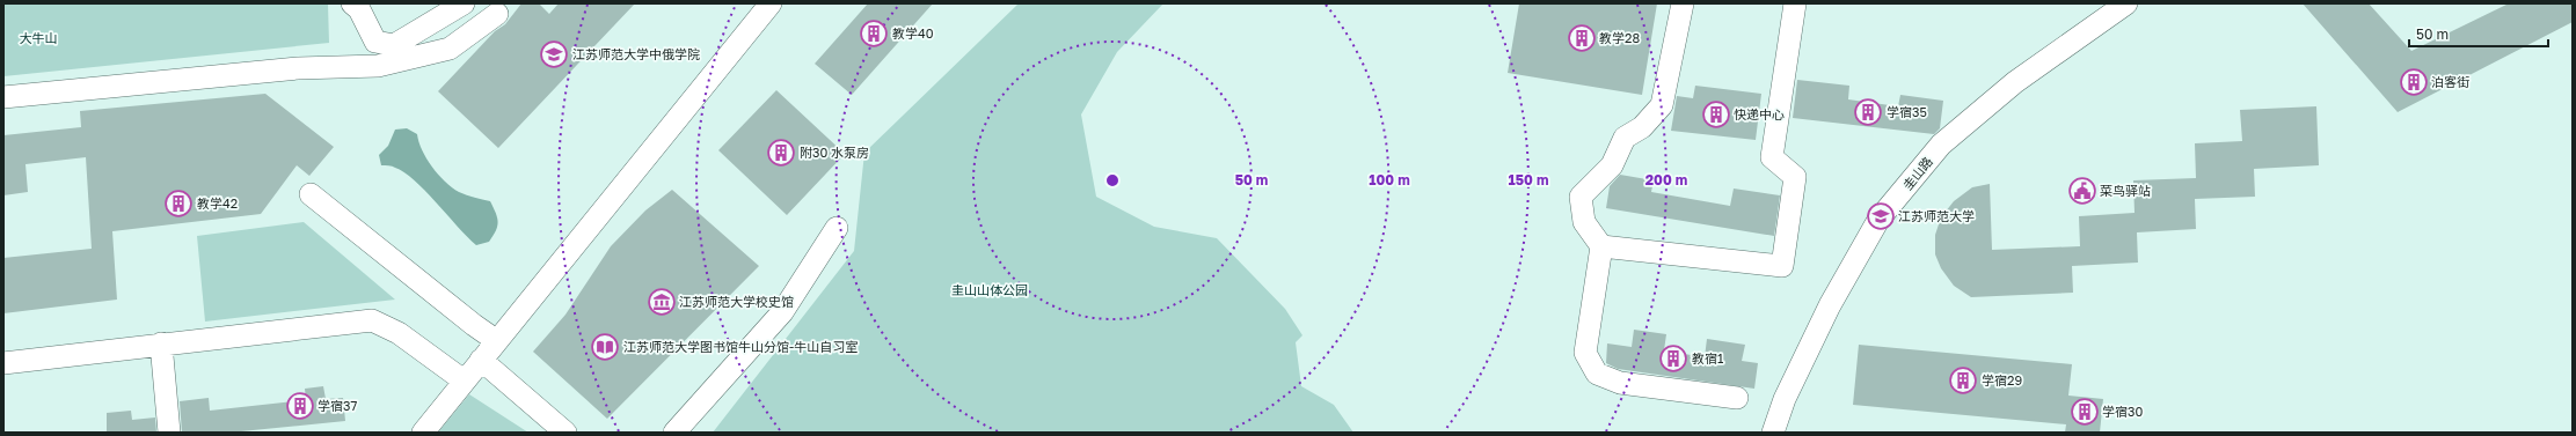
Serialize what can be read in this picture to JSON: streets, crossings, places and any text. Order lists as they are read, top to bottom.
{
  "streets": {
    "street": ["圭山路"]
  },
  "parks": ["大牛山", "圭山山体公园"],
  "places": {
    "building": [
      "教学40",
      "教学28",
      "泊客街",
      "学宿35",
      "快递中心",
      "附30 水泵房",
      "教学42",
      "教宿1",
      "学宿29",
      "学宿37",
      "学宿30"
    ],
    "school or university": ["江苏师范大学中俄学院", "江苏师范大学"],
    "public building": ["菜鸟驿站"],
    "museum": ["江苏师范大学校史馆"],
    "library": ["江苏师范大学图书馆牛山分馆-牛山自习室"]
  },
  "scale_bar": "50 m",
  "rings": [
    "50 m",
    "100 m",
    "150 m",
    "200 m"
  ]
}
